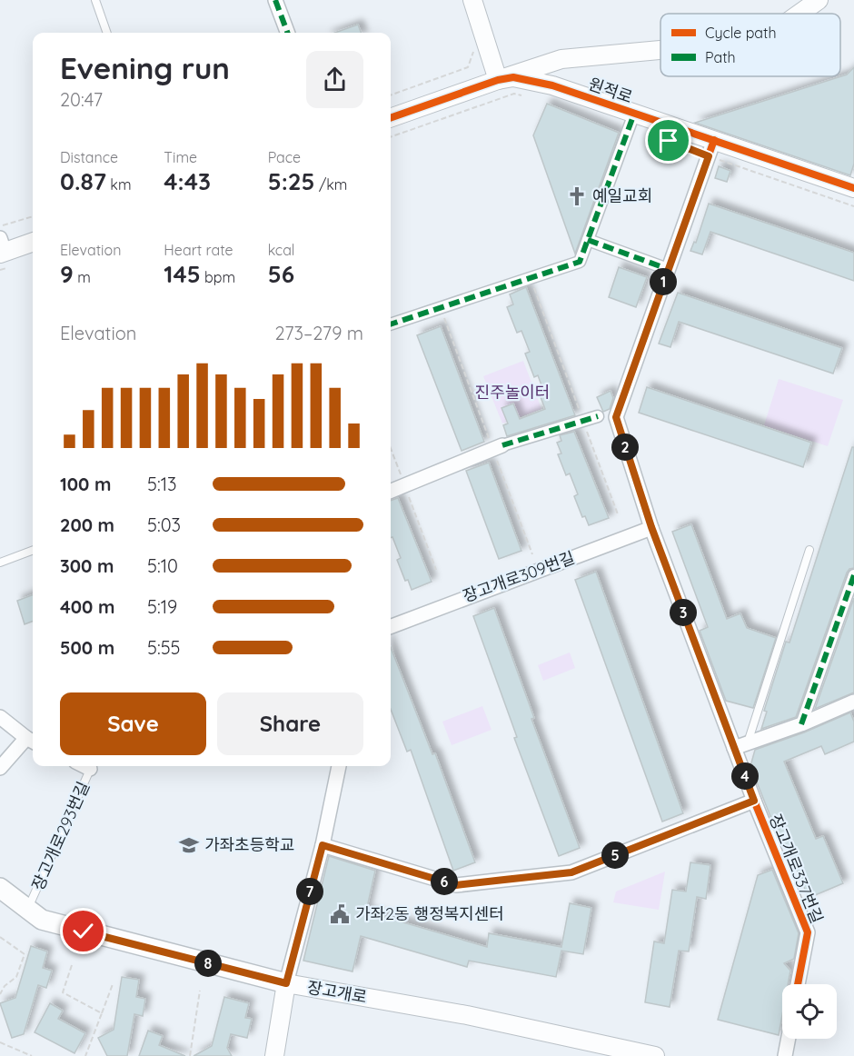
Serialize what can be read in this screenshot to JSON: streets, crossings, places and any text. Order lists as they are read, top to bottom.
{
  "streets": {
    "main road": ["장고개로"],
    "street": ["원적로", "장고개로309번길", "장고개로337번길"],
    "lane": ["장고개로293번길"]
  },
  "crossings": [
    ["원적로", "장고개로337번길"],
    ["장고개로309번길", "장고개로337번길"],
    ["장고개로293번길", "장고개로"]
  ],
  "parks": ["진주놀이터"],
  "places": {
    "church": ["예일교회"],
    "school or university": ["가좌초등학교"],
    "public building": ["가좌2동 행정복지센터"]
  },
  "legend": ["Cycle path", "Path"],
  "page": {
    "heading": ["Evening run", "20:47"],
    "stats": [
      ["Distance", "0.87 km"],
      ["Time", "4:43"],
      ["Pace", "5:25 /km"],
      ["Elevation", "9 m"],
      ["Heart rate", "145 bpm"],
      ["kcal", "56"]
    ],
    "pins": [
      "1",
      "2",
      "3",
      "4",
      "5",
      "6",
      "7",
      "8"
    ],
    "chart": ["Elevation", "273–279 m"],
    "list": [
      {
        "name": "100 m",
        "note": "5:13"
      },
      {
        "name": "200 m",
        "note": "5:03"
      },
      {
        "name": "300 m",
        "note": "5:10"
      },
      {
        "name": "400 m",
        "note": "5:19"
      },
      {
        "name": "500 m",
        "note": "5:55"
      }
    ],
    "buttons": ["Save", "Share"]
  }
}
